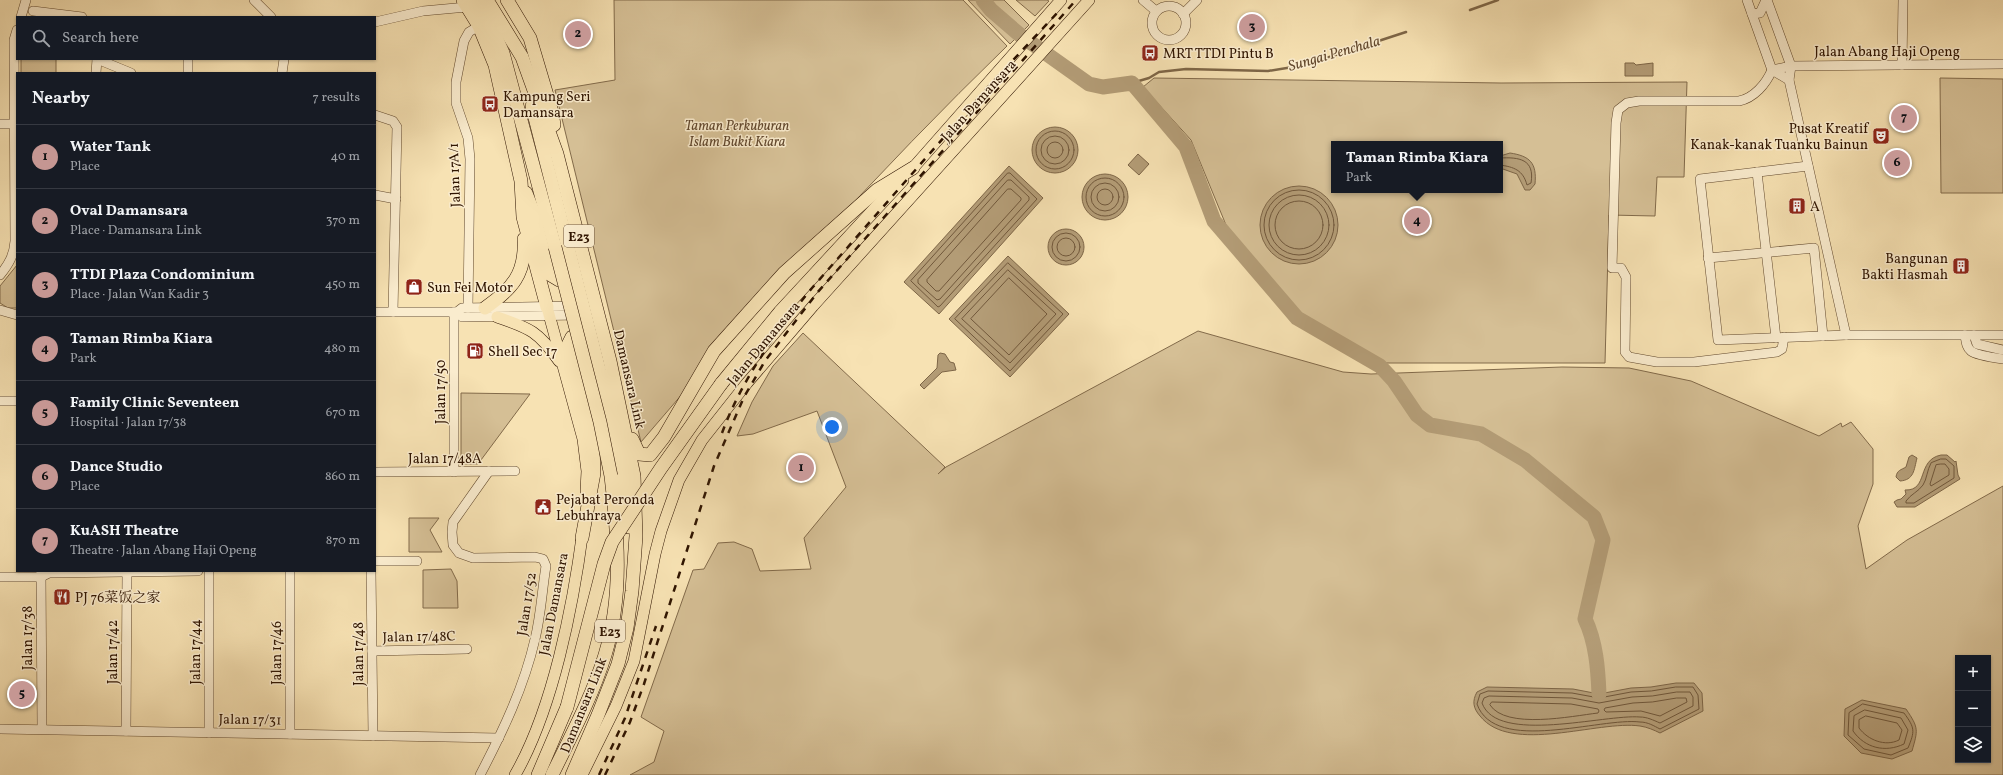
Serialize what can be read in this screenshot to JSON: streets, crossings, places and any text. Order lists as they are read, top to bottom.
{
  "streets": {
    "highway": ["E23", "Damansara Link"],
    "main road": ["Jalan Damansara"],
    "street": [
      "Jalan Abang Haji Openg",
      "Jalan 17A/1",
      "Jalan 17/50",
      "Jalan 17/48A",
      "Jalan 17/52",
      "Jalan 17/48C",
      "Jalan 17/38",
      "Jalan 17/42",
      "Jalan 17/44",
      "Jalan 17/46",
      "Jalan 17/48",
      "Jalan 17/31"
    ]
  },
  "crossings": [
    ["Jalan 17/50", "Jalan 17/48A"],
    ["Jalan 17/48A", "Jalan 17/52"],
    ["Jalan 17/52", "Jalan 17/31"],
    ["Jalan 17/48C", "Jalan 17/48"],
    ["Jalan 17/38", "Jalan 17/31"],
    ["Jalan 17/42", "Jalan 17/31"],
    ["Jalan 17/44", "Jalan 17/31"],
    ["Jalan 17/46", "Jalan 17/31"],
    ["Jalan 17/48", "Jalan 17/31"]
  ],
  "water": ["Sungai Penchala"],
  "parks": ["Taman Perkuburan Islam Bukit Kiara"],
  "places": {
    "bus stop": ["MRT TTDI Pintu B", "Kampung Seri Damansara"],
    "theatre": ["Pusat Kreatif Kanak-kanak Tuanku Bainun"],
    "building": ["A", "Bangunan Bakti Hasmah"],
    "shop": ["Sun Fei Motor"],
    "fuel station": ["Shell Sec 17"],
    "public building": ["Pejabat Peronda Lebuhraya"],
    "restaurant": ["PJ 76菜饭之家"]
  },
  "page": {
    "pins": [
      "3",
      "2",
      "7",
      "6",
      "4",
      "1",
      "5"
    ],
    "search": "Search here",
    "heading": ["Nearby", "7 results"],
    "list": [
      {
        "mark": "1",
        "name": "Water Tank",
        "note": "Place",
        "value": "40 m"
      },
      {
        "mark": "2",
        "name": "Oval Damansara",
        "note": "Place · Damansara Link",
        "value": "370 m"
      },
      {
        "mark": "3",
        "name": "TTDI Plaza Condominium",
        "note": "Place · Jalan Wan Kadir 3",
        "value": "450 m"
      },
      {
        "mark": "4",
        "name": "Taman Rimba Kiara",
        "note": "Park",
        "value": "480 m"
      },
      {
        "mark": "5",
        "name": "Family Clinic Seventeen",
        "note": "Hospital · Jalan 17/38",
        "value": "670 m"
      },
      {
        "mark": "6",
        "name": "Dance Studio",
        "note": "Place",
        "value": "860 m"
      },
      {
        "mark": "7",
        "name": "KuASH Theatre",
        "note": "Theatre · Jalan Abang Haji Openg",
        "value": "870 m"
      }
    ],
    "popup": ["Taman Rimba Kiara", "Park"],
    "map_buttons": ["+", "−"]
  }
}
